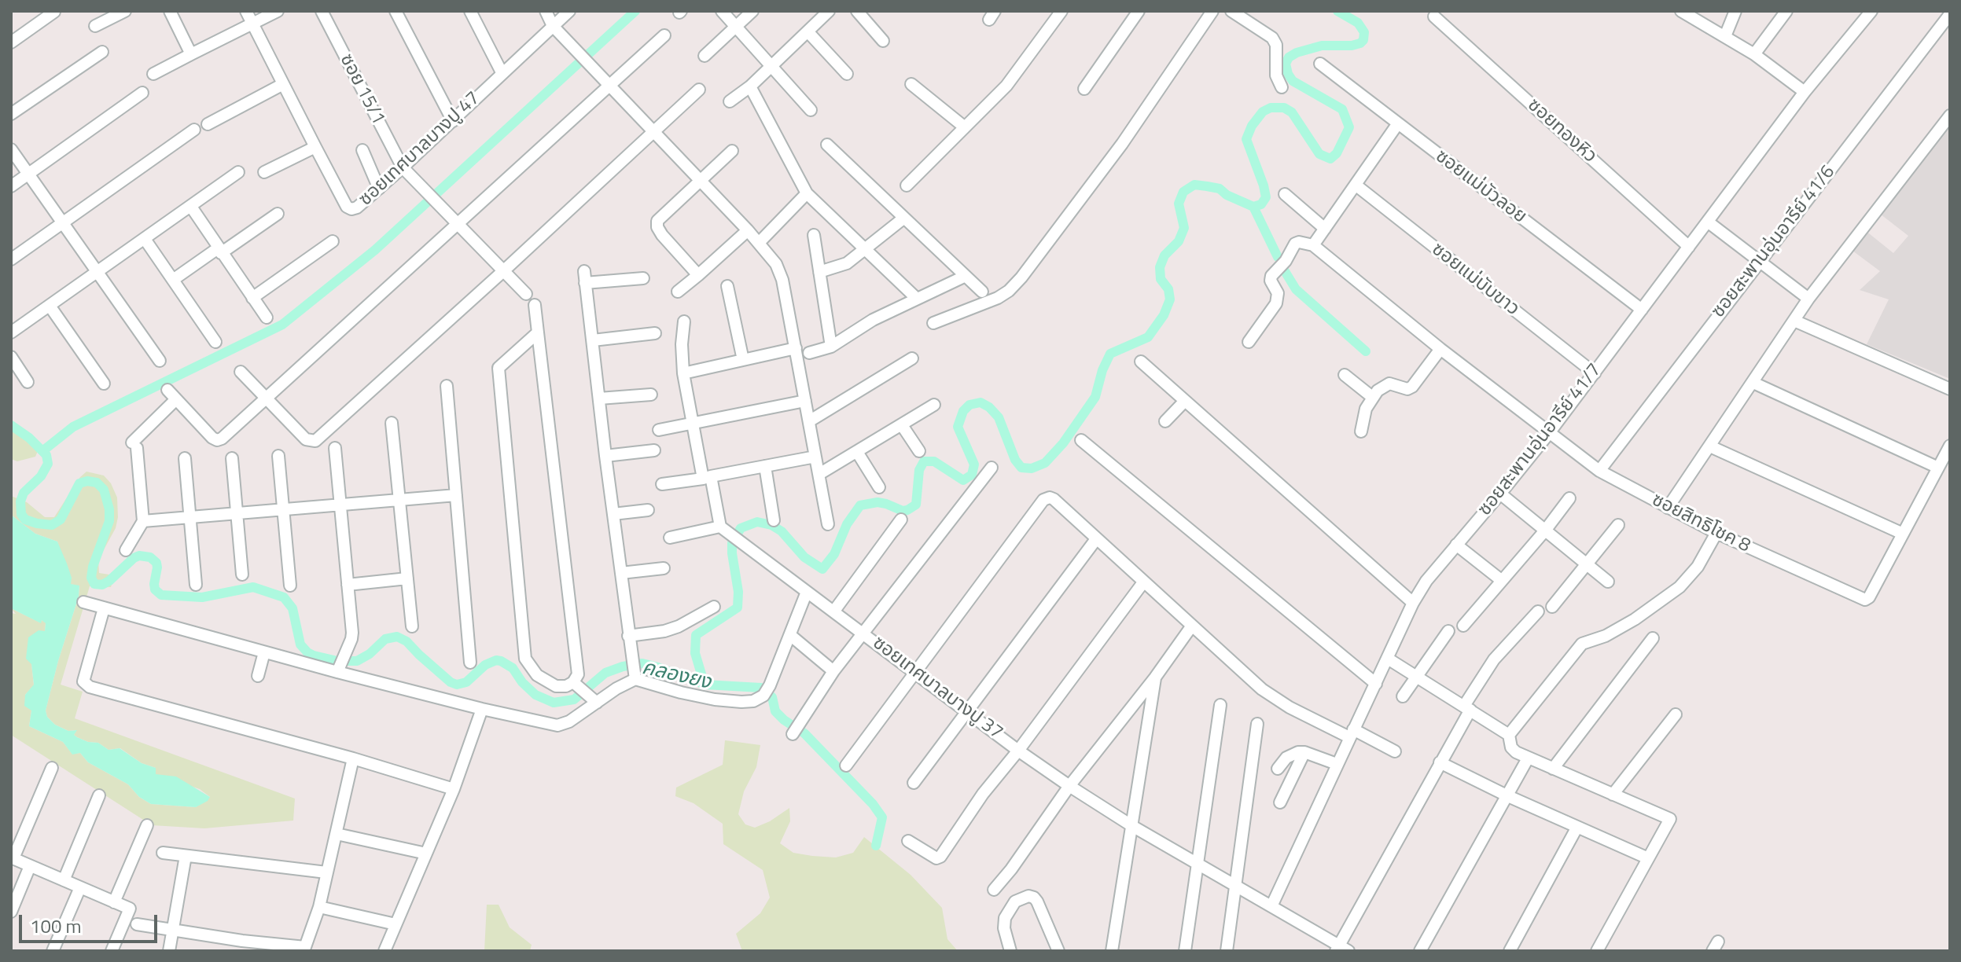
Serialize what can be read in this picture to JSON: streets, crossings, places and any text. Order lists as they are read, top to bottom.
{
  "streets": {
    "street": [
      "ซอย 15/1",
      "ซอยทองหิว",
      "ซอยเทศบาลบางปู 47",
      "ซอยแม่บัวลอย",
      "ซอยสะพานอุ่นอารีย์ 41/6",
      "ซอยแม่บับขาว",
      "ซอยสะพานอุ่นอารีย์ 41/7",
      "ซอยสิทธิโชค 8",
      "ซอยเทศบาลบางปู 37"
    ]
  },
  "crossings": [
    ["ซอย 15/1", "ซอยเทศบาลบางปู 47"],
    ["ซอยทองหิว", "ซอยสะพานอุ่นอารีย์ 41/7"],
    ["ซอยแม่บัวลอย", "ซอยสะพานอุ่นอารีย์ 41/7"],
    ["ซอยสะพานอุ่นอารีย์ 41/6", "ซอยสิทธิโชค 8"],
    ["ซอยแม่บับขาว", "ซอยสะพานอุ่นอารีย์ 41/7"],
    ["ซอยสะพานอุ่นอารีย์ 41/7", "ซอยสิทธิโชค 8"],
    ["ซอยสะพานอุ่นอารีย์ 41/7", "ซอยเทศบาลบางปู 37"]
  ],
  "water": ["คลองยง"],
  "scale_bar": "100 m"
}
